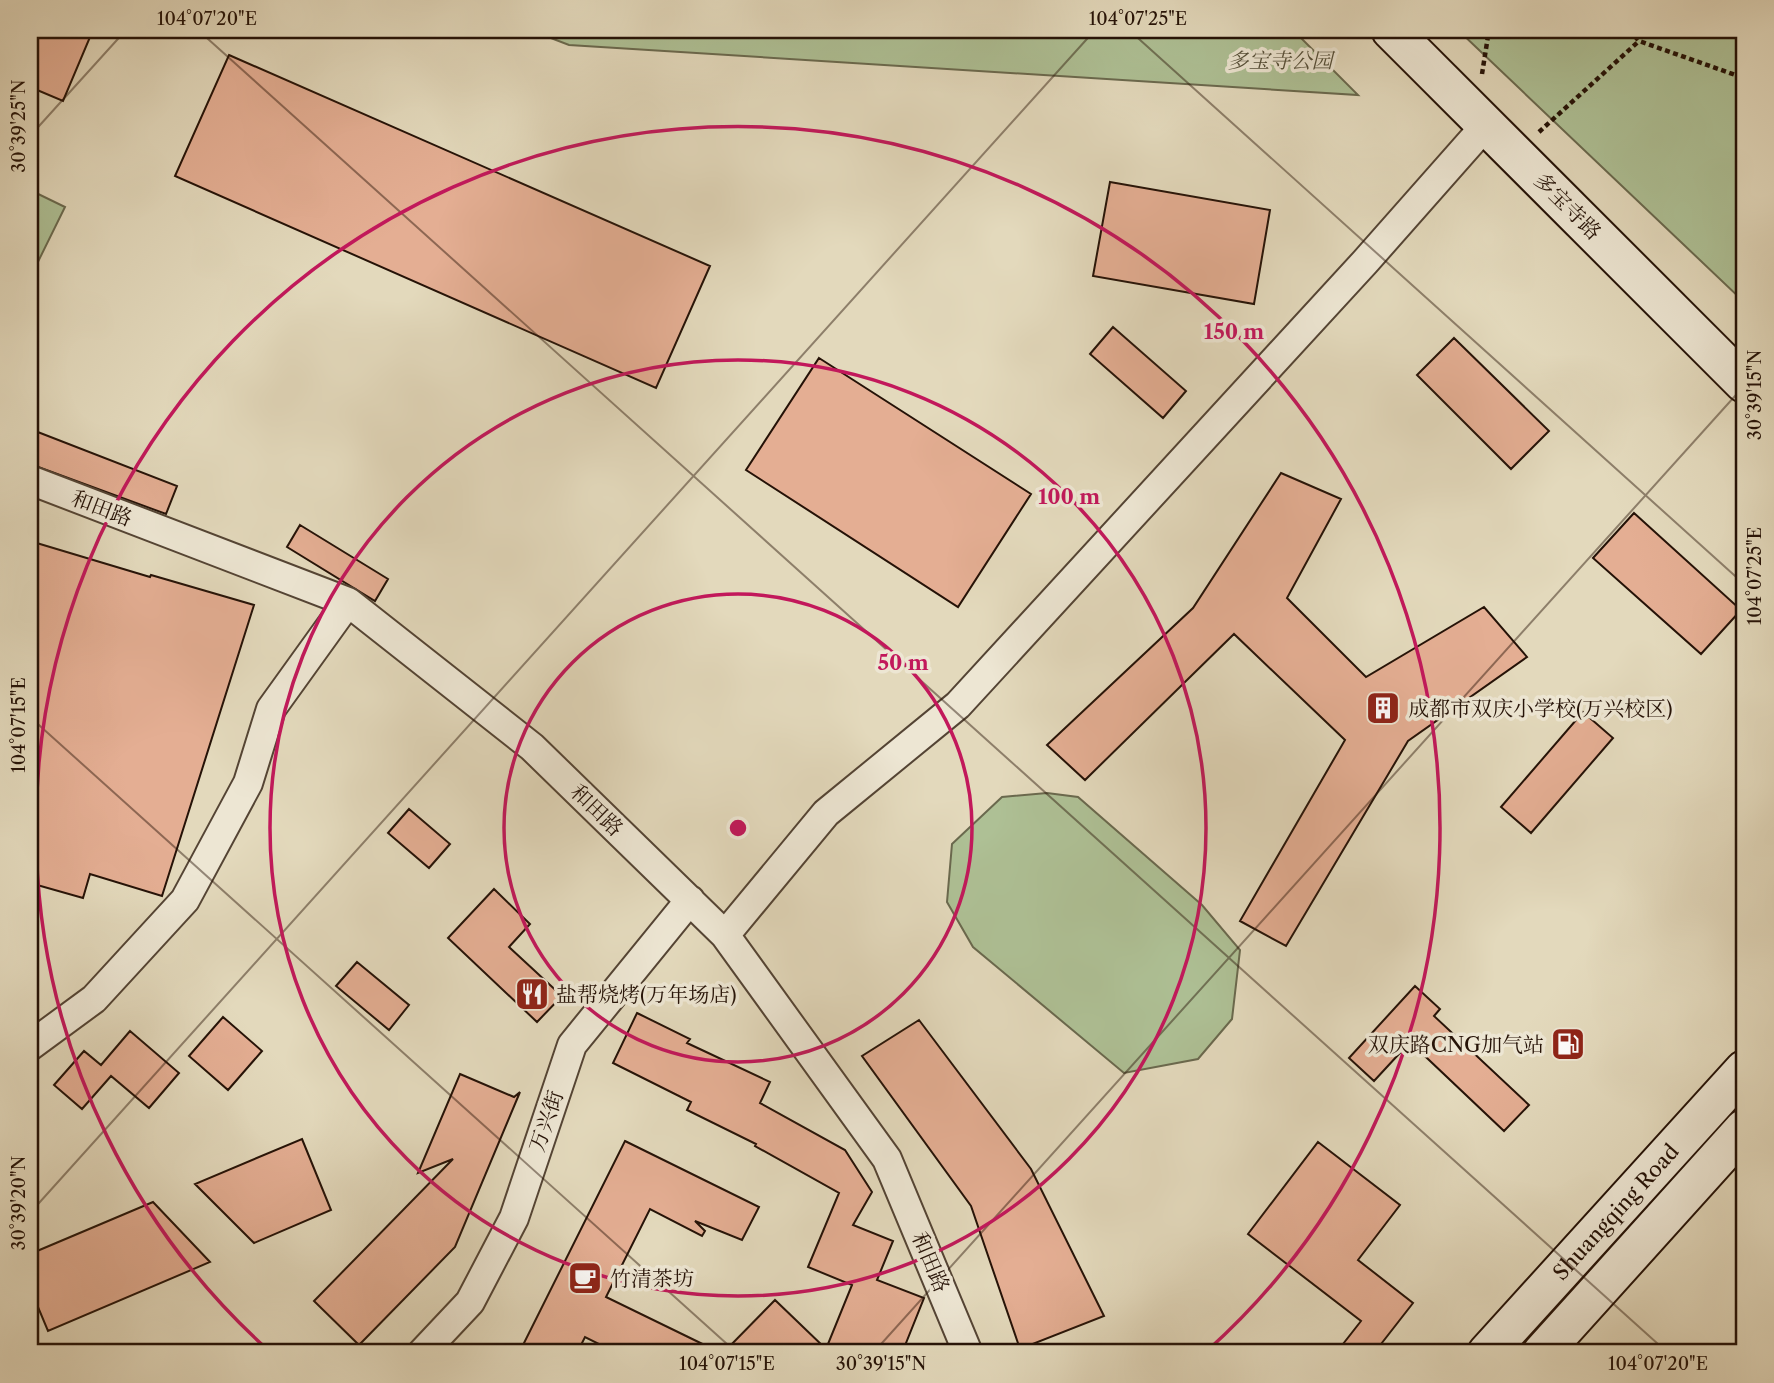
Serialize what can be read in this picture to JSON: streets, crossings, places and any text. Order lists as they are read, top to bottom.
{
  "streets": {
    "street": [
      "多宝寺路",
      "和田路",
      "万兴街",
      "Shuangqing Road"
    ]
  },
  "crossings": [
    ["和田路", "万兴街"]
  ],
  "parks": ["多宝寺公园"],
  "places": {
    "building": ["成都市双庆小学校(万兴校区)"],
    "restaurant": ["盐帮烧烤(万年场店)"],
    "fuel station": ["双庆路CNG加气站"],
    "cafe": ["竹清茶坊"]
  },
  "coordinates": [
    "104°07'20\"E",
    "104°07'25\"E",
    "30°39'25\"N",
    "30°39'15\"N",
    "104°07'15\"E",
    "30°39'20\"N"
  ],
  "rings": ["150 m", "100 m", "50 m"]
}
